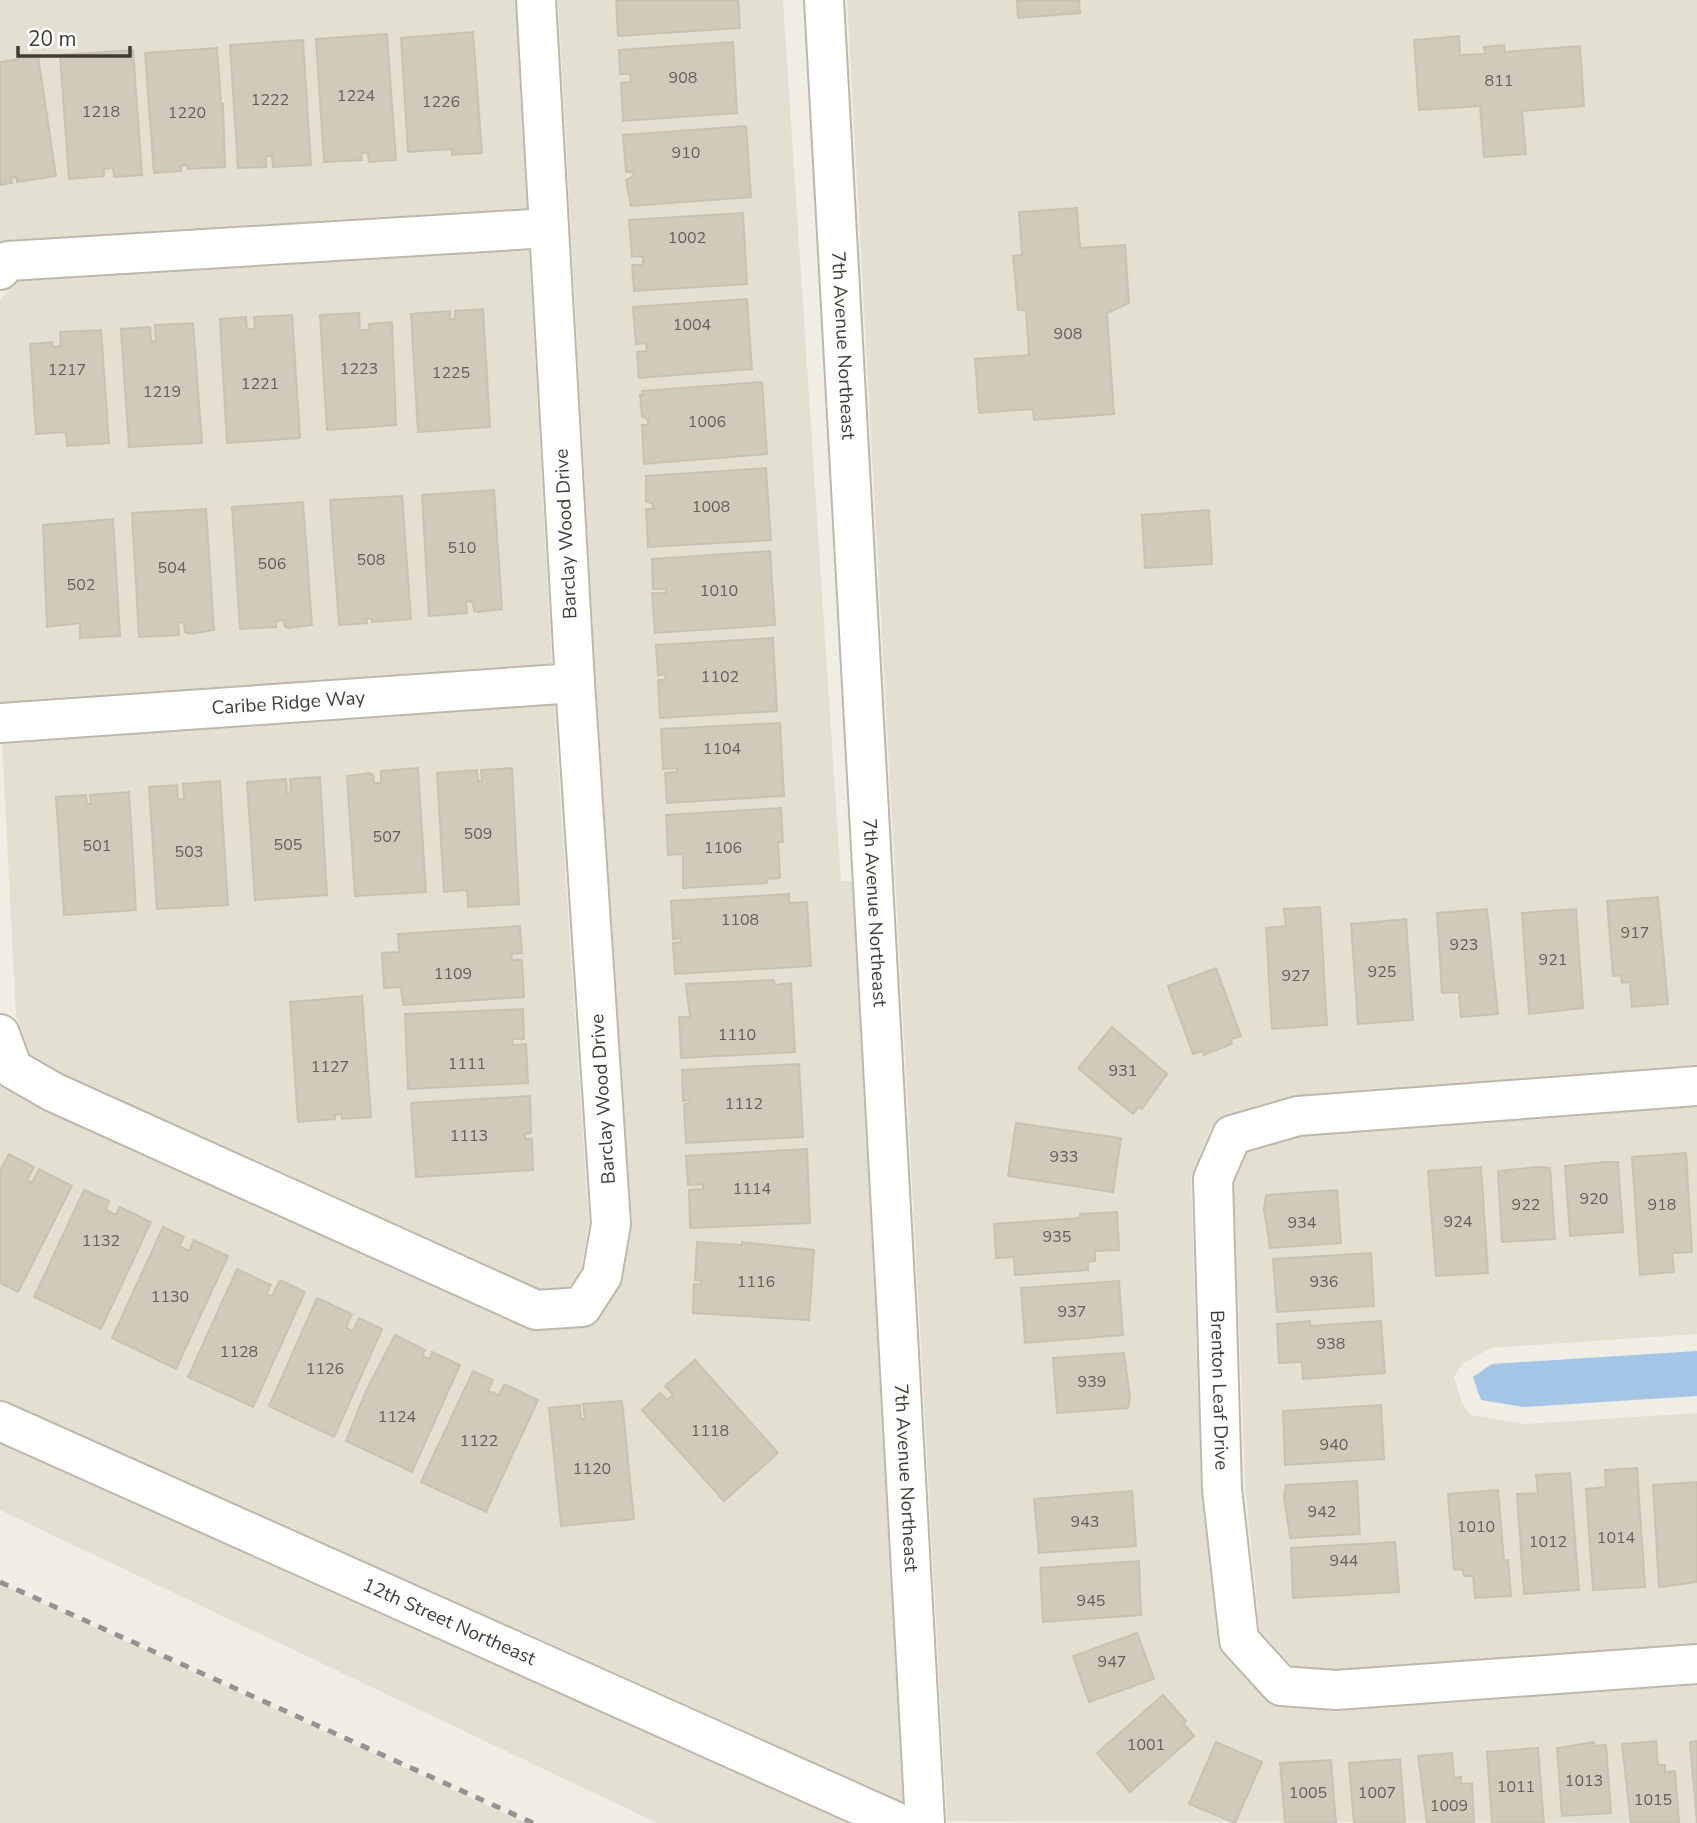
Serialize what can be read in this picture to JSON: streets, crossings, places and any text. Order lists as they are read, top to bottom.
{
  "streets": {
    "street": [
      "7th Avenue Northeast",
      "Barclay Wood Drive",
      "Caribe Ridge Way",
      "Brenton Leaf Drive",
      "12th Street Northeast"
    ]
  },
  "crossings": [
    ["Barclay Wood Drive", "Caribe Ridge Way"]
  ],
  "house_numbers": [
    "908",
    "811",
    "1224",
    "1222",
    "1226",
    "1218",
    "1220",
    "910",
    "1002",
    "1004",
    "908",
    "1223",
    "1217",
    "1225",
    "1221",
    "1219",
    "1006",
    "1008",
    "510",
    "508",
    "506",
    "504",
    "502",
    "1010",
    "1102",
    "1104",
    "509",
    "507",
    "505",
    "501",
    "1106",
    "503",
    "1108",
    "917",
    "923",
    "921",
    "925",
    "1109",
    "927",
    "1110",
    "1111",
    "1127",
    "931",
    "1112",
    "1113",
    "933",
    "1114",
    "920",
    "922",
    "918",
    "924",
    "934",
    "935",
    "1132",
    "1116",
    "936",
    "1130",
    "937",
    "938",
    "1128",
    "1126",
    "939",
    "1124",
    "1118",
    "1122",
    "940",
    "1120",
    "942",
    "943",
    "1010",
    "1014",
    "1012",
    "944",
    "945",
    "947",
    "1001",
    "1013",
    "1011",
    "1005",
    "1007",
    "1015",
    "1009"
  ],
  "scale_bar": "20 m"
}
